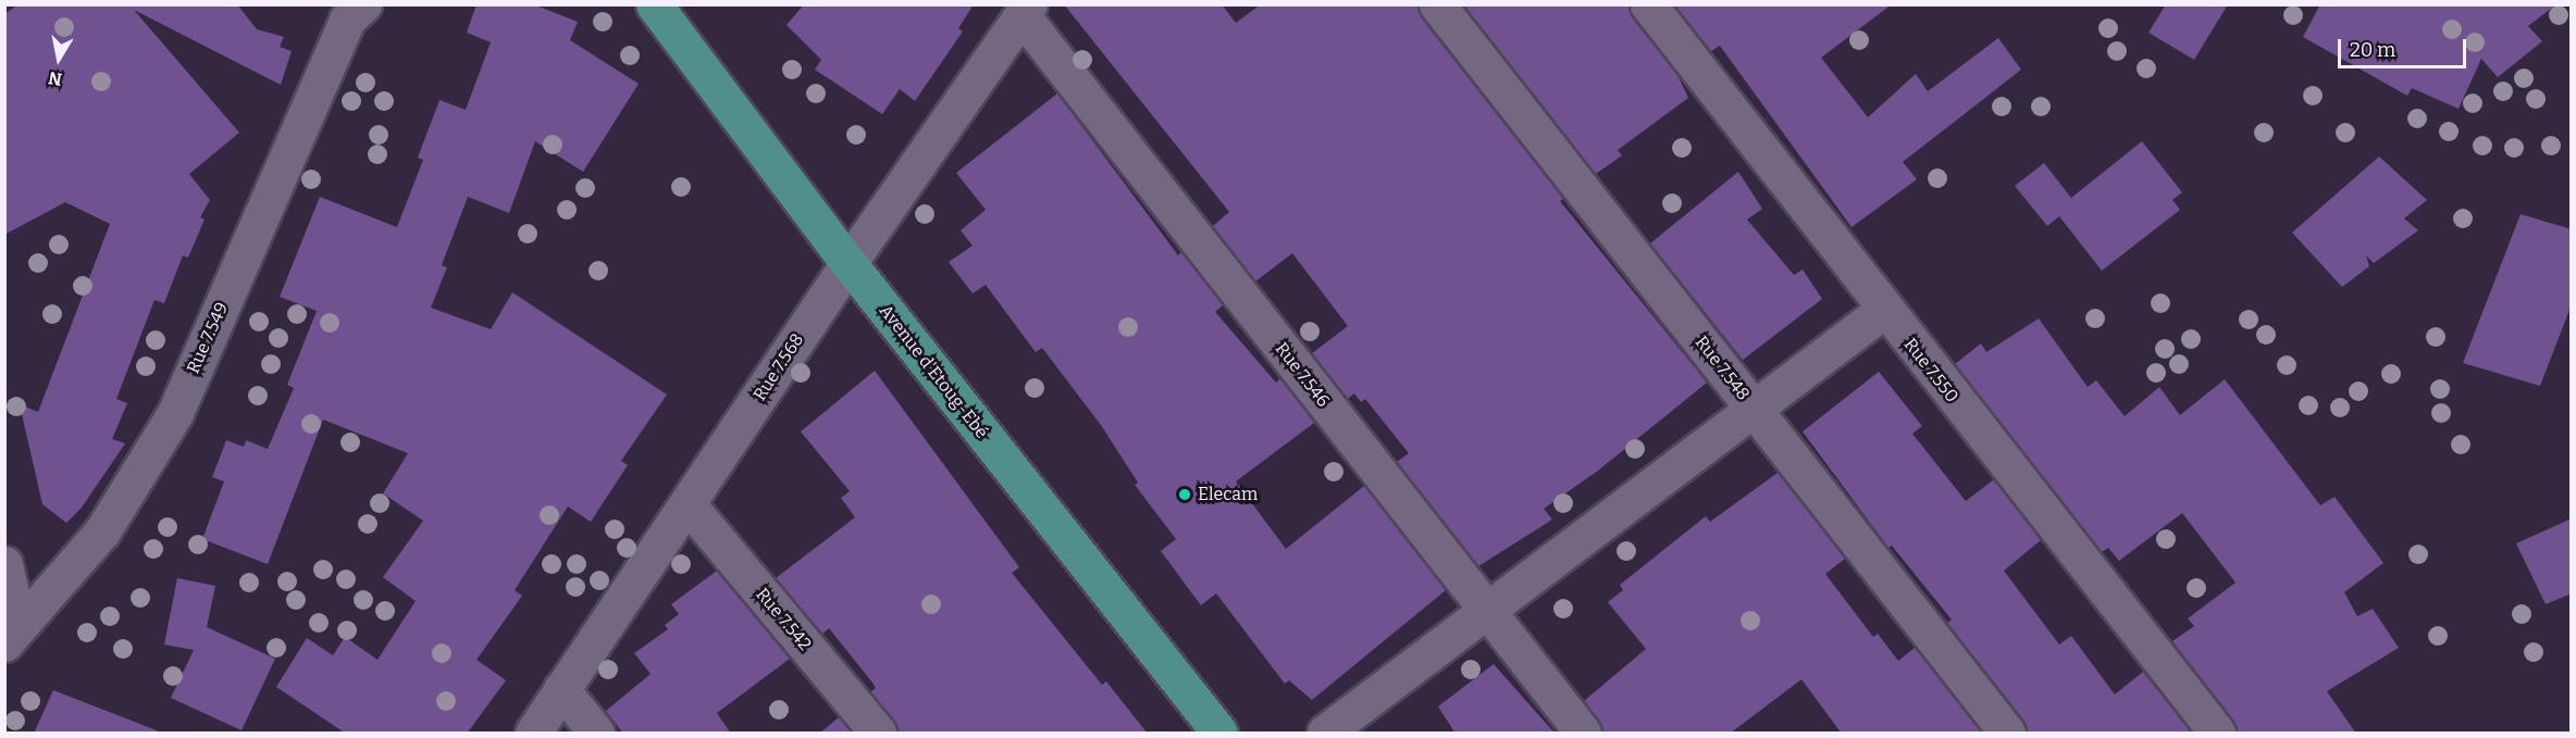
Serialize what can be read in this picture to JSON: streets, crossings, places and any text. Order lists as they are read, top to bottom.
{
  "streets": {
    "main road": ["Avenue d'Etoug-Ebé"],
    "street": [
      "Rue 7.549",
      "Rue 7.568",
      "Rue 7.548",
      "Rue 7.550",
      "Rue 7.546",
      "Rue 7.542"
    ]
  },
  "crossings": [
    ["Rue 7.568", "Avenue d'Etoug-Ebé"],
    ["Rue 7.568", "Rue 7.546"],
    ["Rue 7.568", "Rue 7.542"]
  ],
  "places": ["Elecam"],
  "scale_bar": "20 m",
  "north": "bottom"
}
